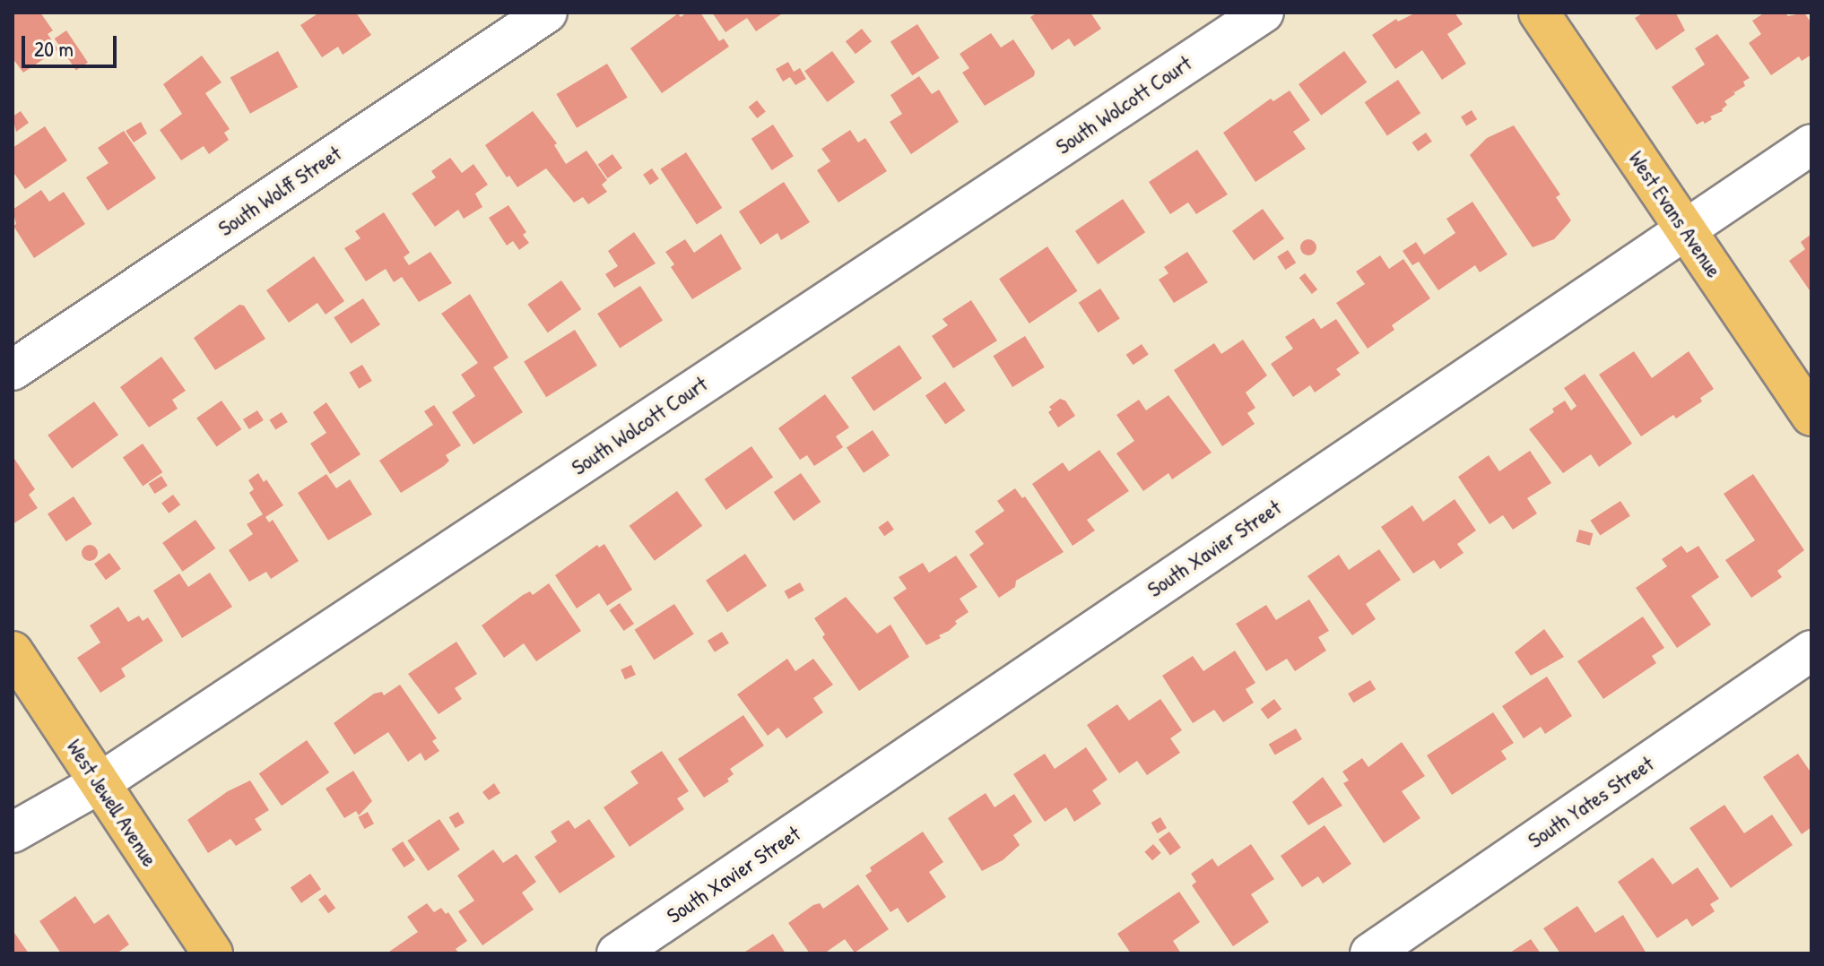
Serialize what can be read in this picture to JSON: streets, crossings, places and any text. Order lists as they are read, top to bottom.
{
  "streets": {
    "main road": ["West Evans Avenue", "West Jewell Avenue"],
    "street": [
      "South Wolcott Court",
      "South Wolff Street",
      "South Xavier Street",
      "South Yates Street"
    ]
  },
  "crossings": [
    ["South Wolcott Court", "West Jewell Avenue"],
    ["West Evans Avenue", "South Xavier Street"]
  ],
  "scale_bar": "20 m"
}
